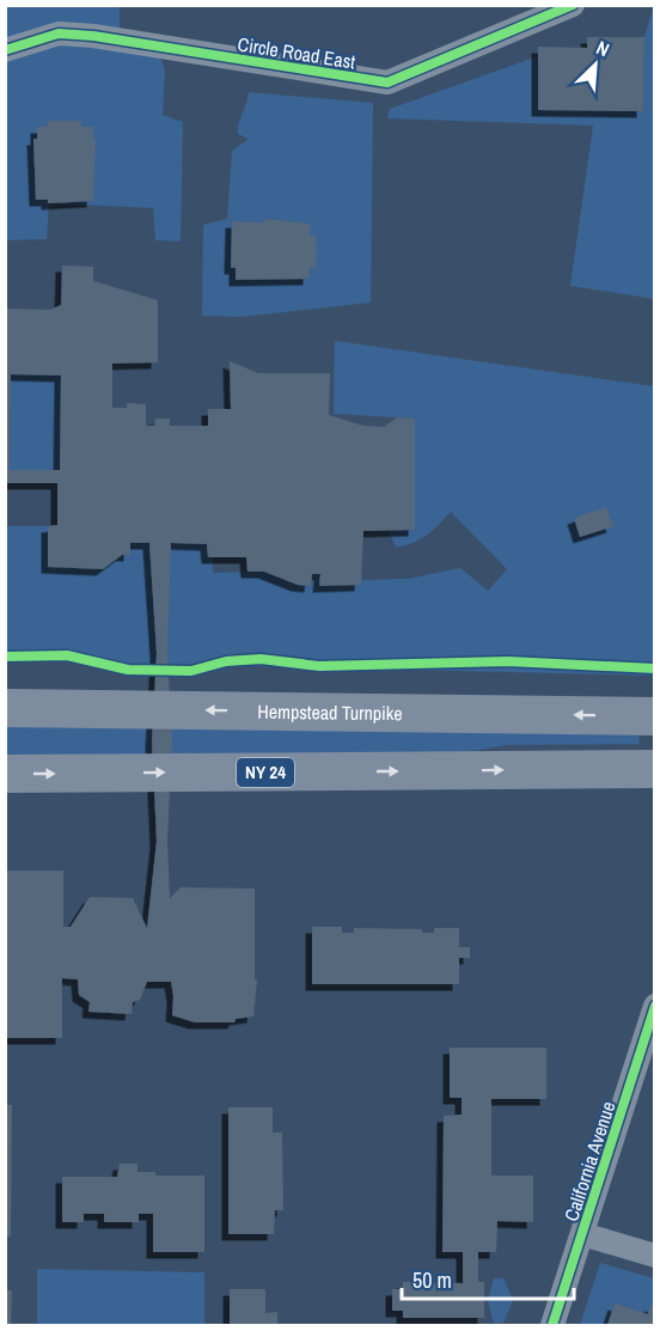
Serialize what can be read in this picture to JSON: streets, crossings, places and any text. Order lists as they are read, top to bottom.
{
  "streets": {
    "main road": ["Hempstead Turnpike", "NY 24"],
    "street": ["Circle Road East", "California Avenue"]
  },
  "scale_bar": "50 m",
  "north": "top right"
}
